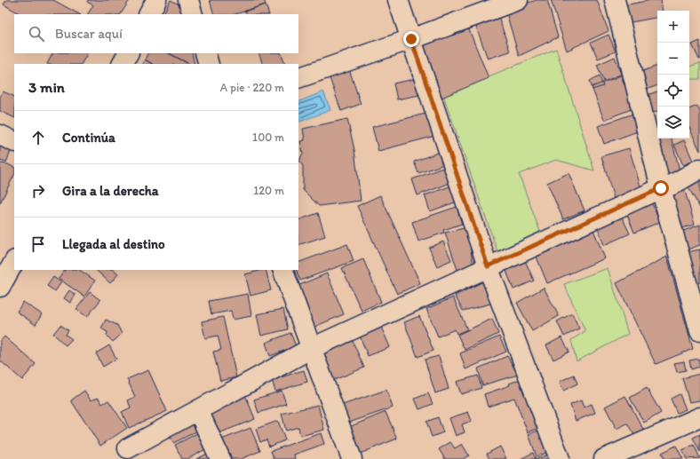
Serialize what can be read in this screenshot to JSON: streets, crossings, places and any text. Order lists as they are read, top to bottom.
{
  "page": {
    "map_buttons": ["+", "−"],
    "search": "Buscar aquí",
    "heading": ["3 min", "A pie · 220 m"],
    "list": [
      ["Continúa", "100 m"],
      ["Gira a la derecha", "120 m"],
      "Llegada al destino"
    ]
  }
}
